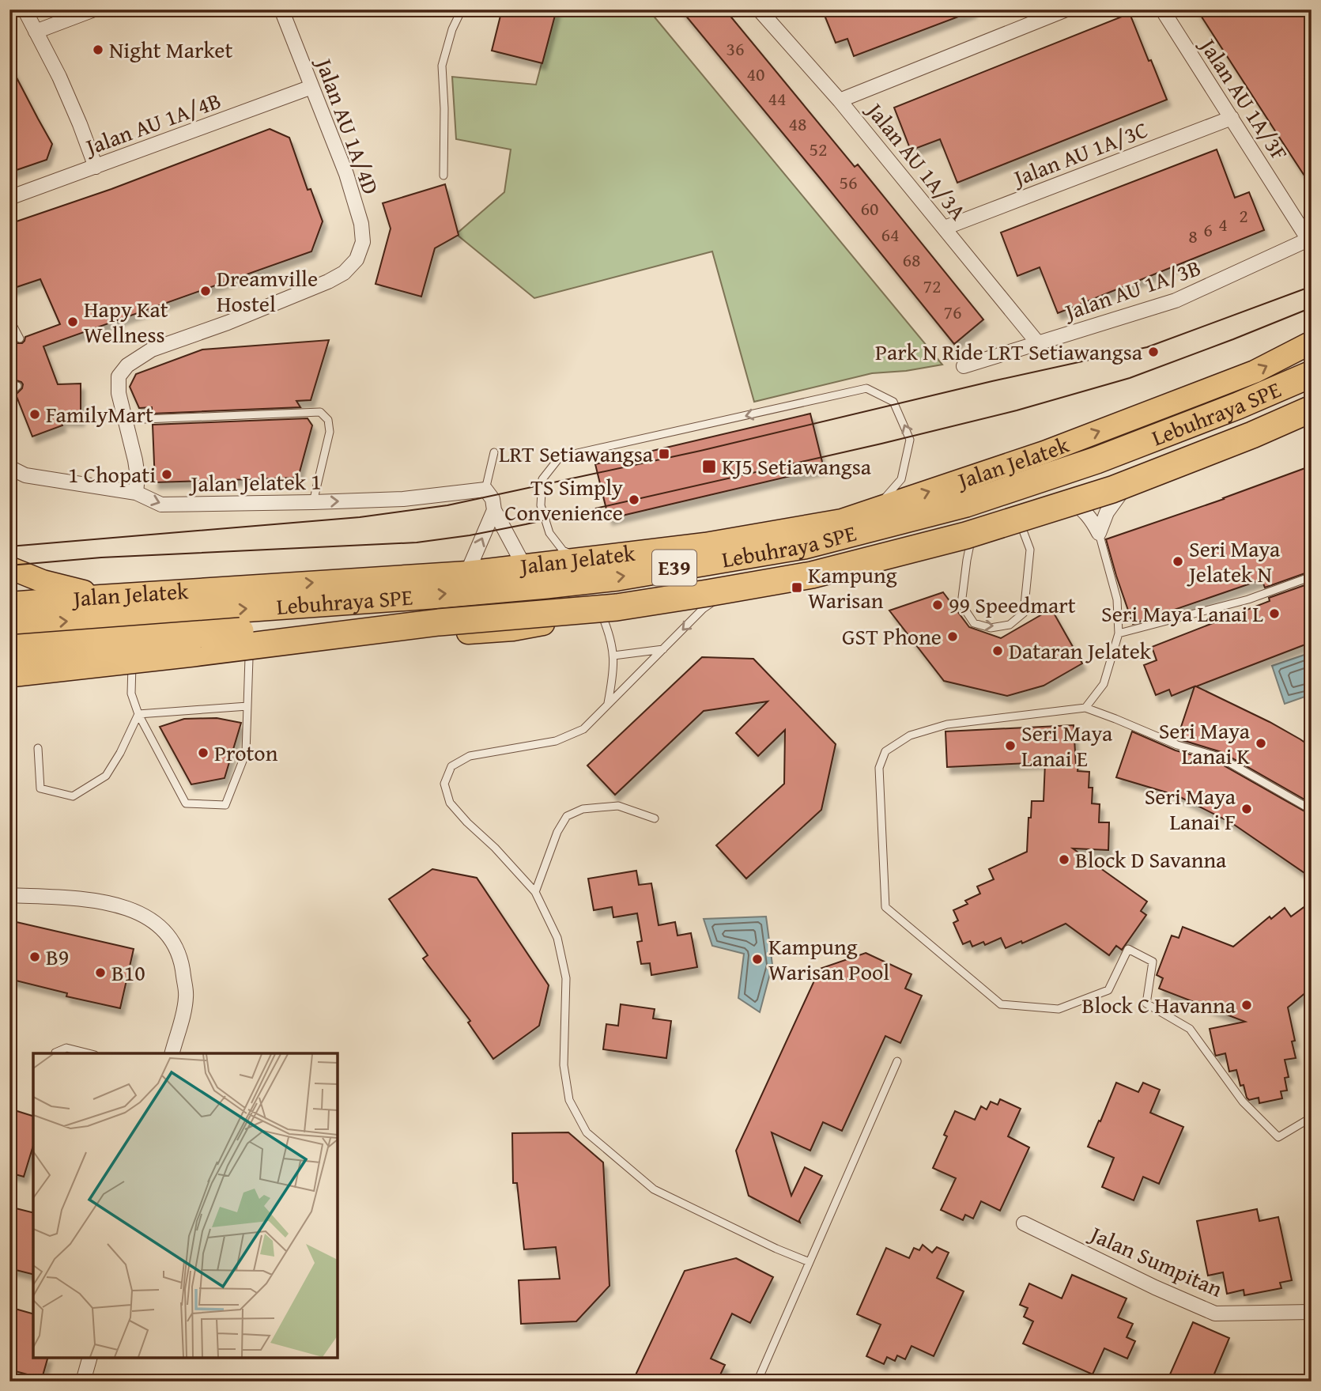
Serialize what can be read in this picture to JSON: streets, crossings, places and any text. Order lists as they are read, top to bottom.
{
  "streets": {
    "highway": ["Lebuhraya SPE", "E39"],
    "main road": ["Jalan Jelatek"],
    "street": [
      "Jalan AU 1A/3F",
      "Jalan AU 1A/4B",
      "Jalan AU 1A/4D",
      "Jalan AU 1A/3C",
      "Jalan AU 1A/3A",
      "Jalan AU 1A/3B",
      "Jalan Jelatek 1",
      "Jalan Sumpitan"
    ]
  },
  "crossings": [
    ["Jalan AU 1A/3F", "Jalan AU 1A/3C"],
    ["Jalan AU 1A/3F", "Jalan AU 1A/3B"],
    ["Jalan AU 1A/4B", "Jalan AU 1A/4D"],
    ["Jalan AU 1A/3C", "Jalan AU 1A/3A"],
    ["Jalan AU 1A/3A", "Jalan AU 1A/3B"],
    ["Lebuhraya SPE", "Jalan Jelatek"]
  ],
  "one_way": ["Jalan Jelatek 1"],
  "places": {
    "other": [
      "Night Market",
      "Dreamville Hostel",
      "Hapy Kat Wellness",
      "Park N Ride LRT Setiawangsa",
      "FamilyMart",
      "1 Chopati",
      "TS Simply Convenience",
      "Seri Maya Jelatek N",
      "99 Speedmart",
      "Seri Maya Lanai L",
      "GST Phone",
      "Dataran Jelatek",
      "Seri Maya Lanai K",
      "Seri Maya Lanai E",
      "Proton",
      "Seri Maya Lanai F",
      "Block D Savanna",
      "B9",
      "Kampung Warisan Pool",
      "B10",
      "Block C Havanna"
    ],
    "transit": ["LRT Setiawangsa", "KJ5 Setiawangsa", "Kampung Warisan"]
  },
  "house_numbers": [
    "36",
    "40",
    "44",
    "48",
    "52",
    "56",
    "60",
    "2",
    "4",
    "6",
    "64",
    "8",
    "68",
    "72",
    "76"
  ]
}
